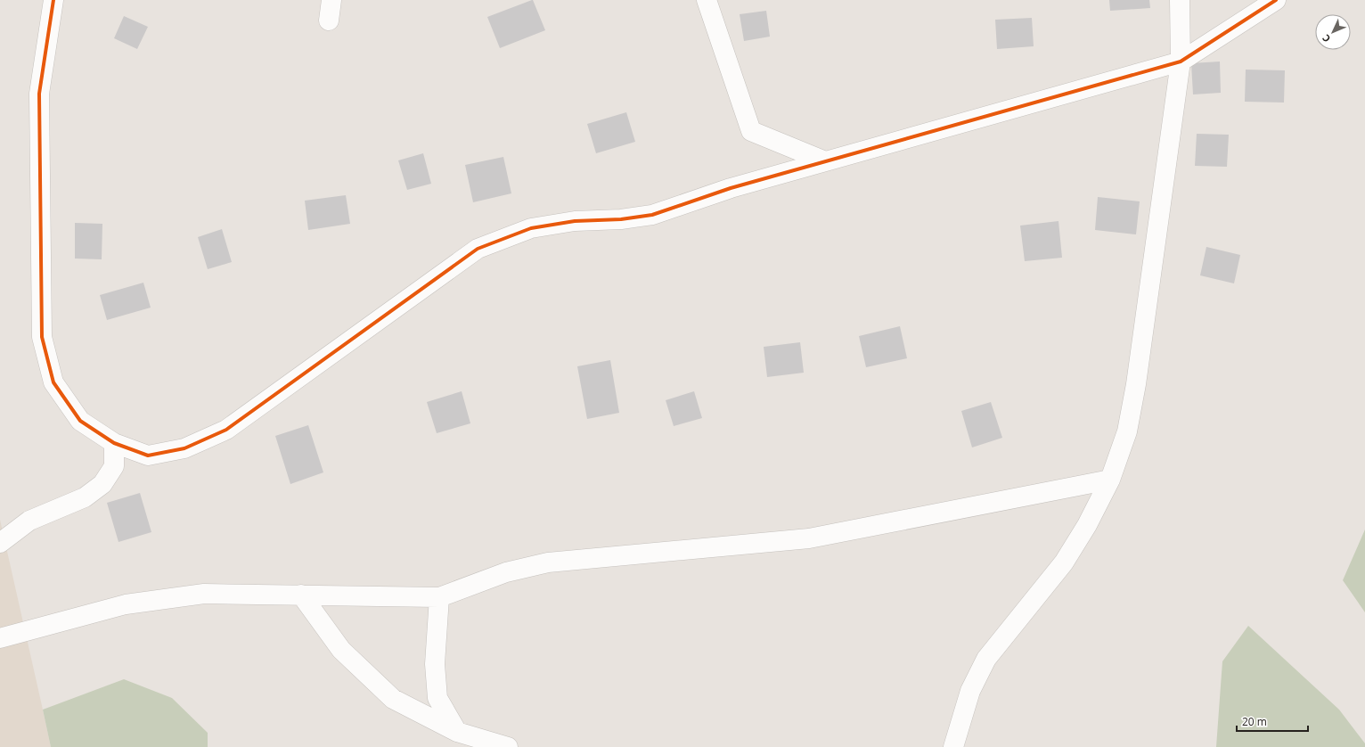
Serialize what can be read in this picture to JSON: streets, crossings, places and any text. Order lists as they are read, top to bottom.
{
  "scale_bar": "20 m",
  "north": "bottom left"
}
